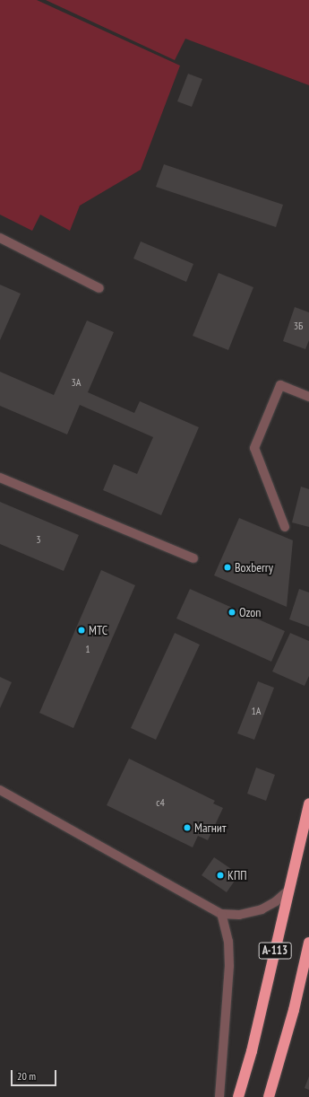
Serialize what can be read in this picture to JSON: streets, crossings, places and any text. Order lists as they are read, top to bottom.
{
  "streets": {
    "highway": ["А-113"]
  },
  "places": [
    "Boxberry",
    "Ozon",
    "МТС",
    "Магнит",
    "КПП"
  ],
  "house_numbers": [
    "3Б",
    "3А",
    "3",
    "1",
    "1А",
    "с4"
  ],
  "scale_bar": "20 m"
}
